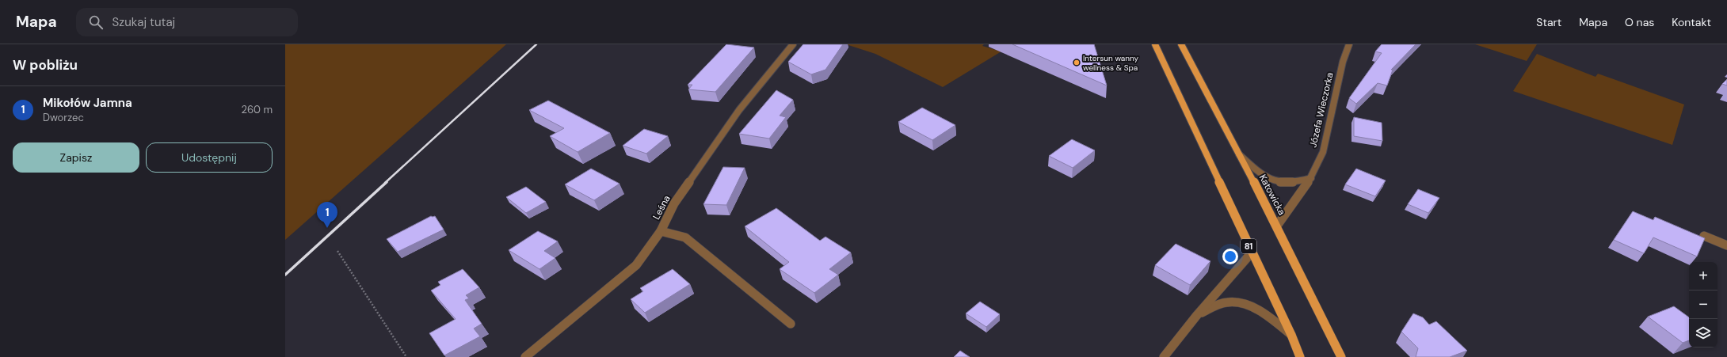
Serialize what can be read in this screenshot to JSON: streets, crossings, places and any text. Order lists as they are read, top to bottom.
{
  "streets": {
    "main road": ["Katowicka", "81"],
    "street": ["Józefa Wieczorka", "Leśna"]
  },
  "crossings": [
    ["Józefa Wieczorka", "Katowicka"]
  ],
  "places": ["Intersun wanny wellness & Spa"],
  "page": {
    "header": "Mapa",
    "search": "Szukaj tutaj",
    "nav": [
      "Start",
      "Mapa",
      "O nas",
      "Kontakt"
    ],
    "heading": "W pobliżu",
    "list": [
      {
        "mark": "1",
        "name": "Mikołów Jamna",
        "note": "Dworzec",
        "value": "260 m"
      }
    ],
    "buttons": ["Zapisz", "Udostępnij"],
    "pins": "1",
    "map_buttons": ["+", "−"]
  }
}
